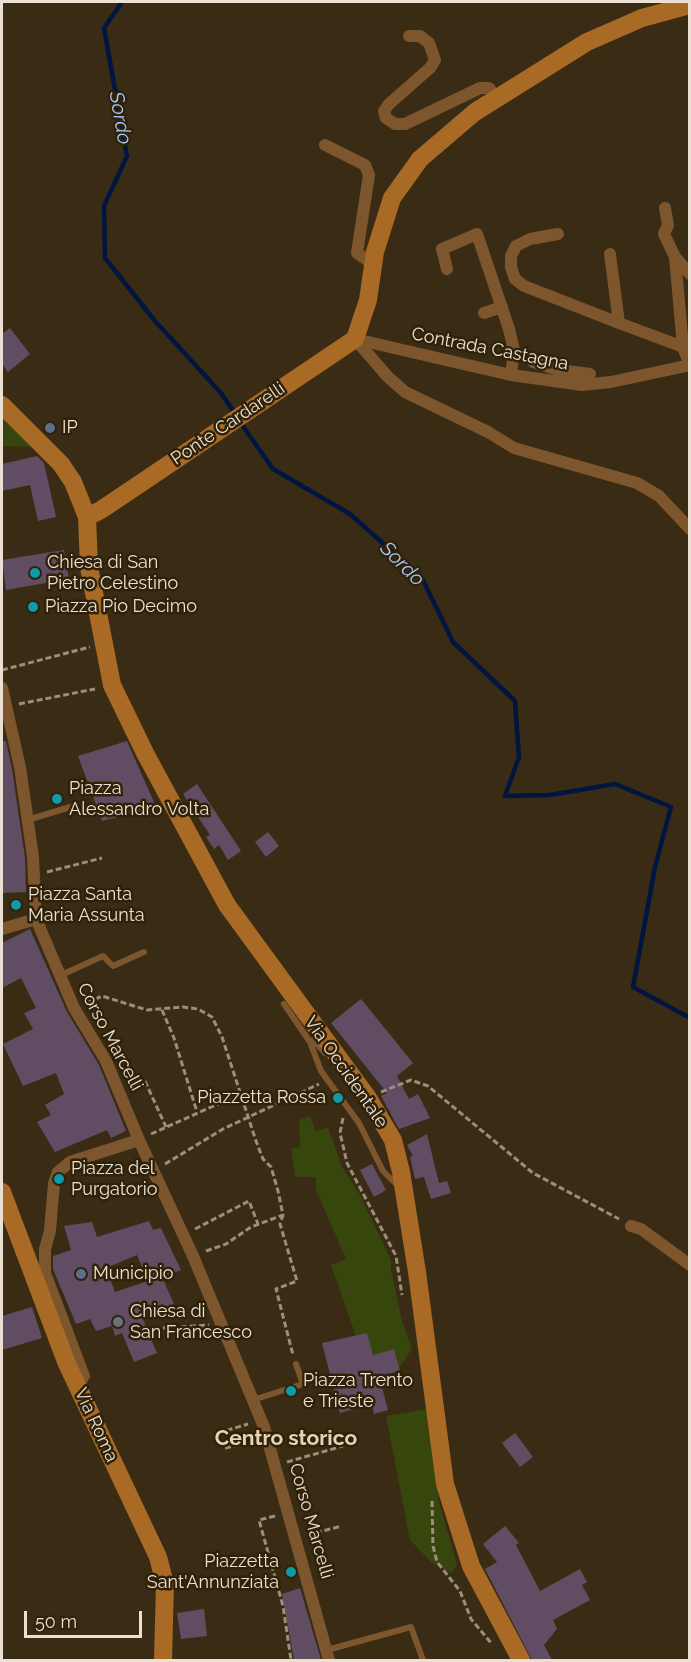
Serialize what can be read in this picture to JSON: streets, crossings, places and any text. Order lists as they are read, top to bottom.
{
  "streets": {
    "main road": ["Ponte Cardarelli", "Via Occidentale", "Via Roma"],
    "street": ["Contrada Castagna", "Corso Marcelli"]
  },
  "crossings": [
    ["Contrada Castagna", "Ponte Cardarelli"],
    ["Ponte Cardarelli", "Via Occidentale"]
  ],
  "districts": ["Centro storico"],
  "water": ["Sordo"],
  "places": [
    "IP",
    "Chiesa di San Pietro Celestino",
    "Piazza Pio Decimo",
    "Piazza Alessandro Volta",
    "Piazza Santa Maria Assunta",
    "Piazzetta Rossa",
    "Piazza del Purgatorio",
    "Municipio",
    "Chiesa di San Francesco",
    "Piazza Trento e Trieste",
    "Piazzetta Sant'Annunziata"
  ],
  "scale_bar": "50 m"
}
